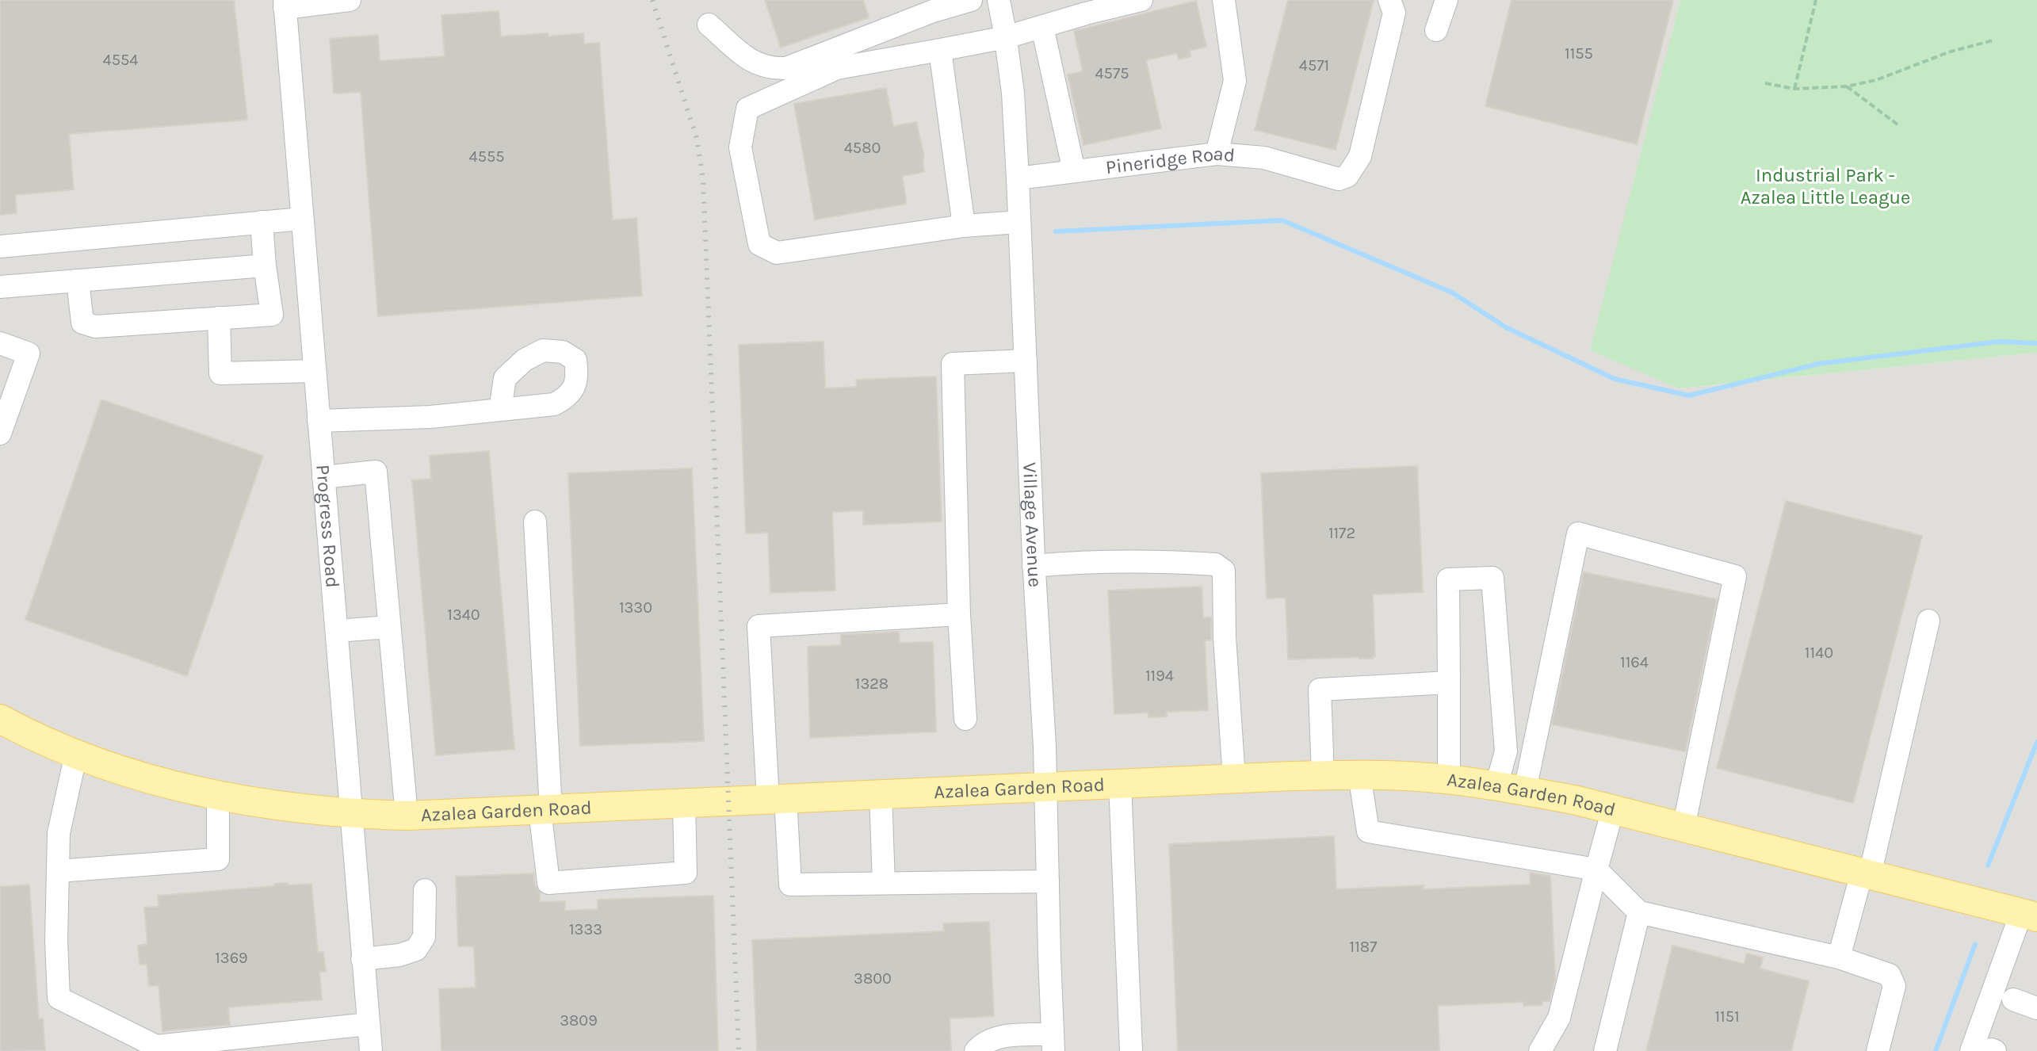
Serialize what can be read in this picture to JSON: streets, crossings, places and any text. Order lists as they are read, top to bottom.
{
  "streets": {
    "main road": ["Azalea Garden Road"],
    "street": ["Pineridge Road", "Village Avenue", "Progress Road"]
  },
  "crossings": [
    ["Pineridge Road", "Village Avenue"],
    ["Village Avenue", "Azalea Garden Road"],
    ["Progress Road", "Azalea Garden Road"]
  ],
  "parks": ["Industrial Park - Azalea Little League"],
  "house_numbers": [
    "1155",
    "4554",
    "4571",
    "4575",
    "4580",
    "4555",
    "1172",
    "1330",
    "1340",
    "1140",
    "1164",
    "1194",
    "1328",
    "1333",
    "1187",
    "1369",
    "3800",
    "1151",
    "3809"
  ]
}
